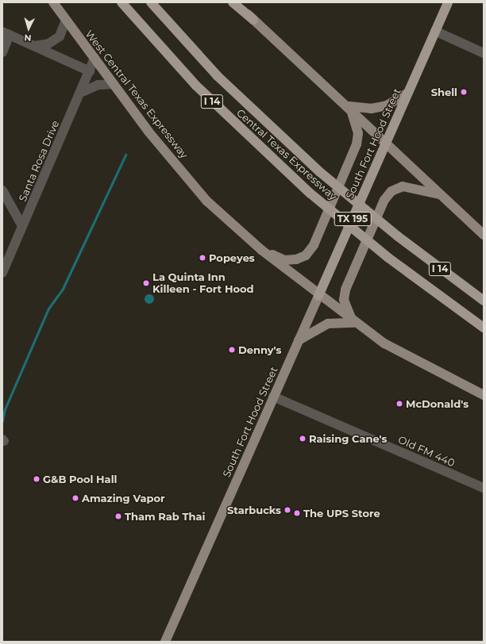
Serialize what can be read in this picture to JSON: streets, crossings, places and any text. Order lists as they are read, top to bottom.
{
  "streets": {
    "highway": [
      "I 14",
      "South Fort Hood Street",
      "Central Texas Expressway",
      "TX 195"
    ],
    "main road": ["West Central Texas Expressway"],
    "street": ["Santa Rosa Drive", "Old FM 440"]
  },
  "crossings": [
    ["West Central Texas Expressway", "South Fort Hood Street"],
    ["West Central Texas Expressway", "Santa Rosa Drive"],
    ["South Fort Hood Street", "Old FM 440"]
  ],
  "places": [
    "Shell",
    "Popeyes",
    "La Quinta Inn Killeen - Fort Hood",
    "Denny's",
    "McDonald's",
    "Raising Cane's",
    "G&B Pool Hall",
    "Amazing Vapor",
    "Starbucks",
    "The UPS Store",
    "Tham Rab Thai"
  ],
  "north": "bottom"
}
